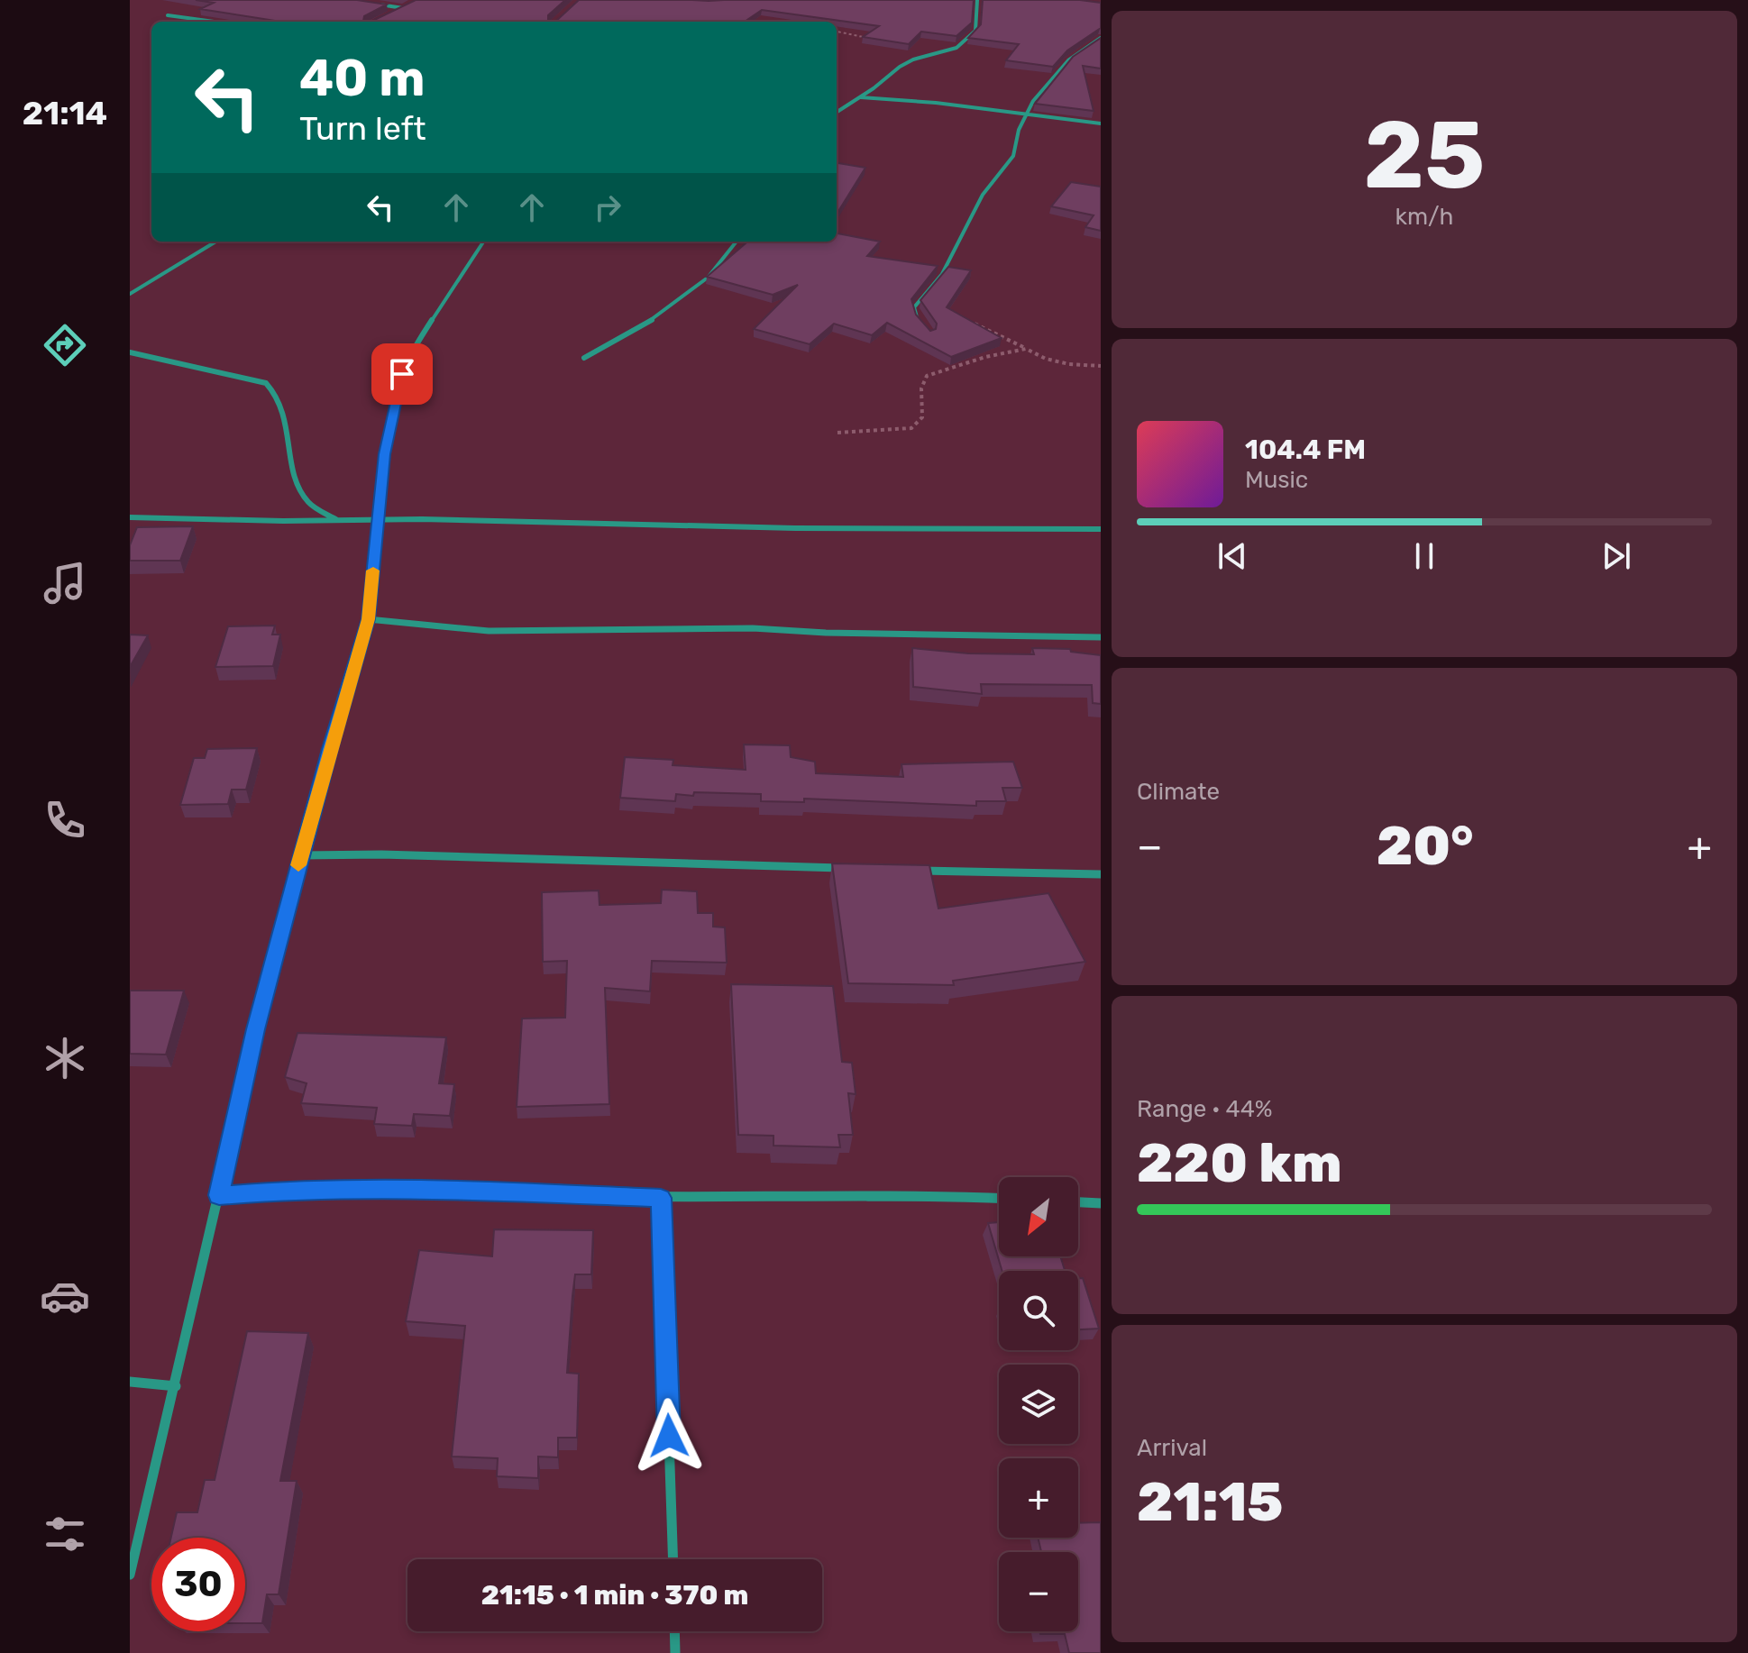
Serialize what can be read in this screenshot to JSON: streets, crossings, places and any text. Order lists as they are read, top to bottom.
{
  "north": "bottom left",
  "page": {
    "tabs": "21:14",
    "tile": [
      ["25", "km/h"],
      "Climate",
      ["Range · 44%", "220 km"],
      ["Arrival", "21:15"]
    ],
    "turn": ["40 m", "Turn left"],
    "song": ["104.4 FM", "Music"],
    "heat": ["−", "20°", "+"],
    "map_buttons": ["+", "−"],
    "limit": "30",
    "trip": "21:15 · 1 min · 370 m"
  }
}
